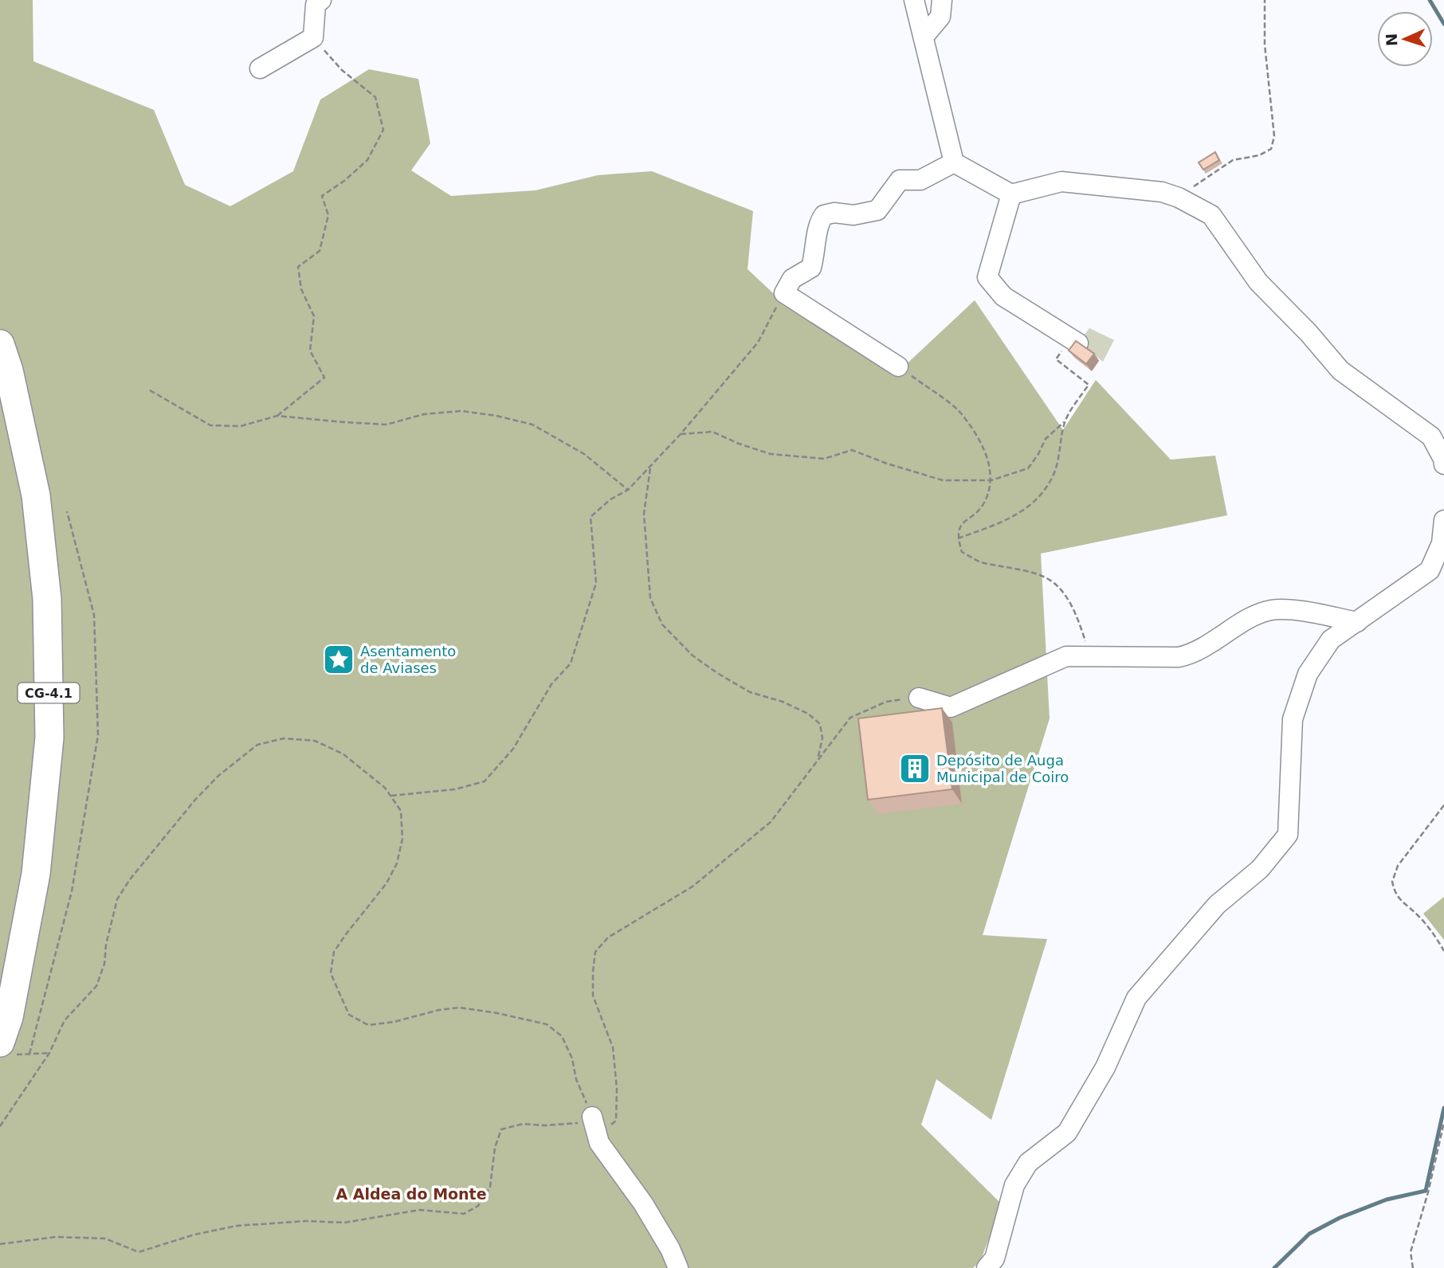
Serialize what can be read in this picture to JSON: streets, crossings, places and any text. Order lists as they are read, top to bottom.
{
  "streets": {
    "highway": ["CG-4.1"]
  },
  "districts": ["A Aldea do Monte"],
  "places": {
    "place": ["Asentamento de Aviases"],
    "building": ["Depósito de Auga Municipal de Coiro"]
  },
  "north": "left"
}
